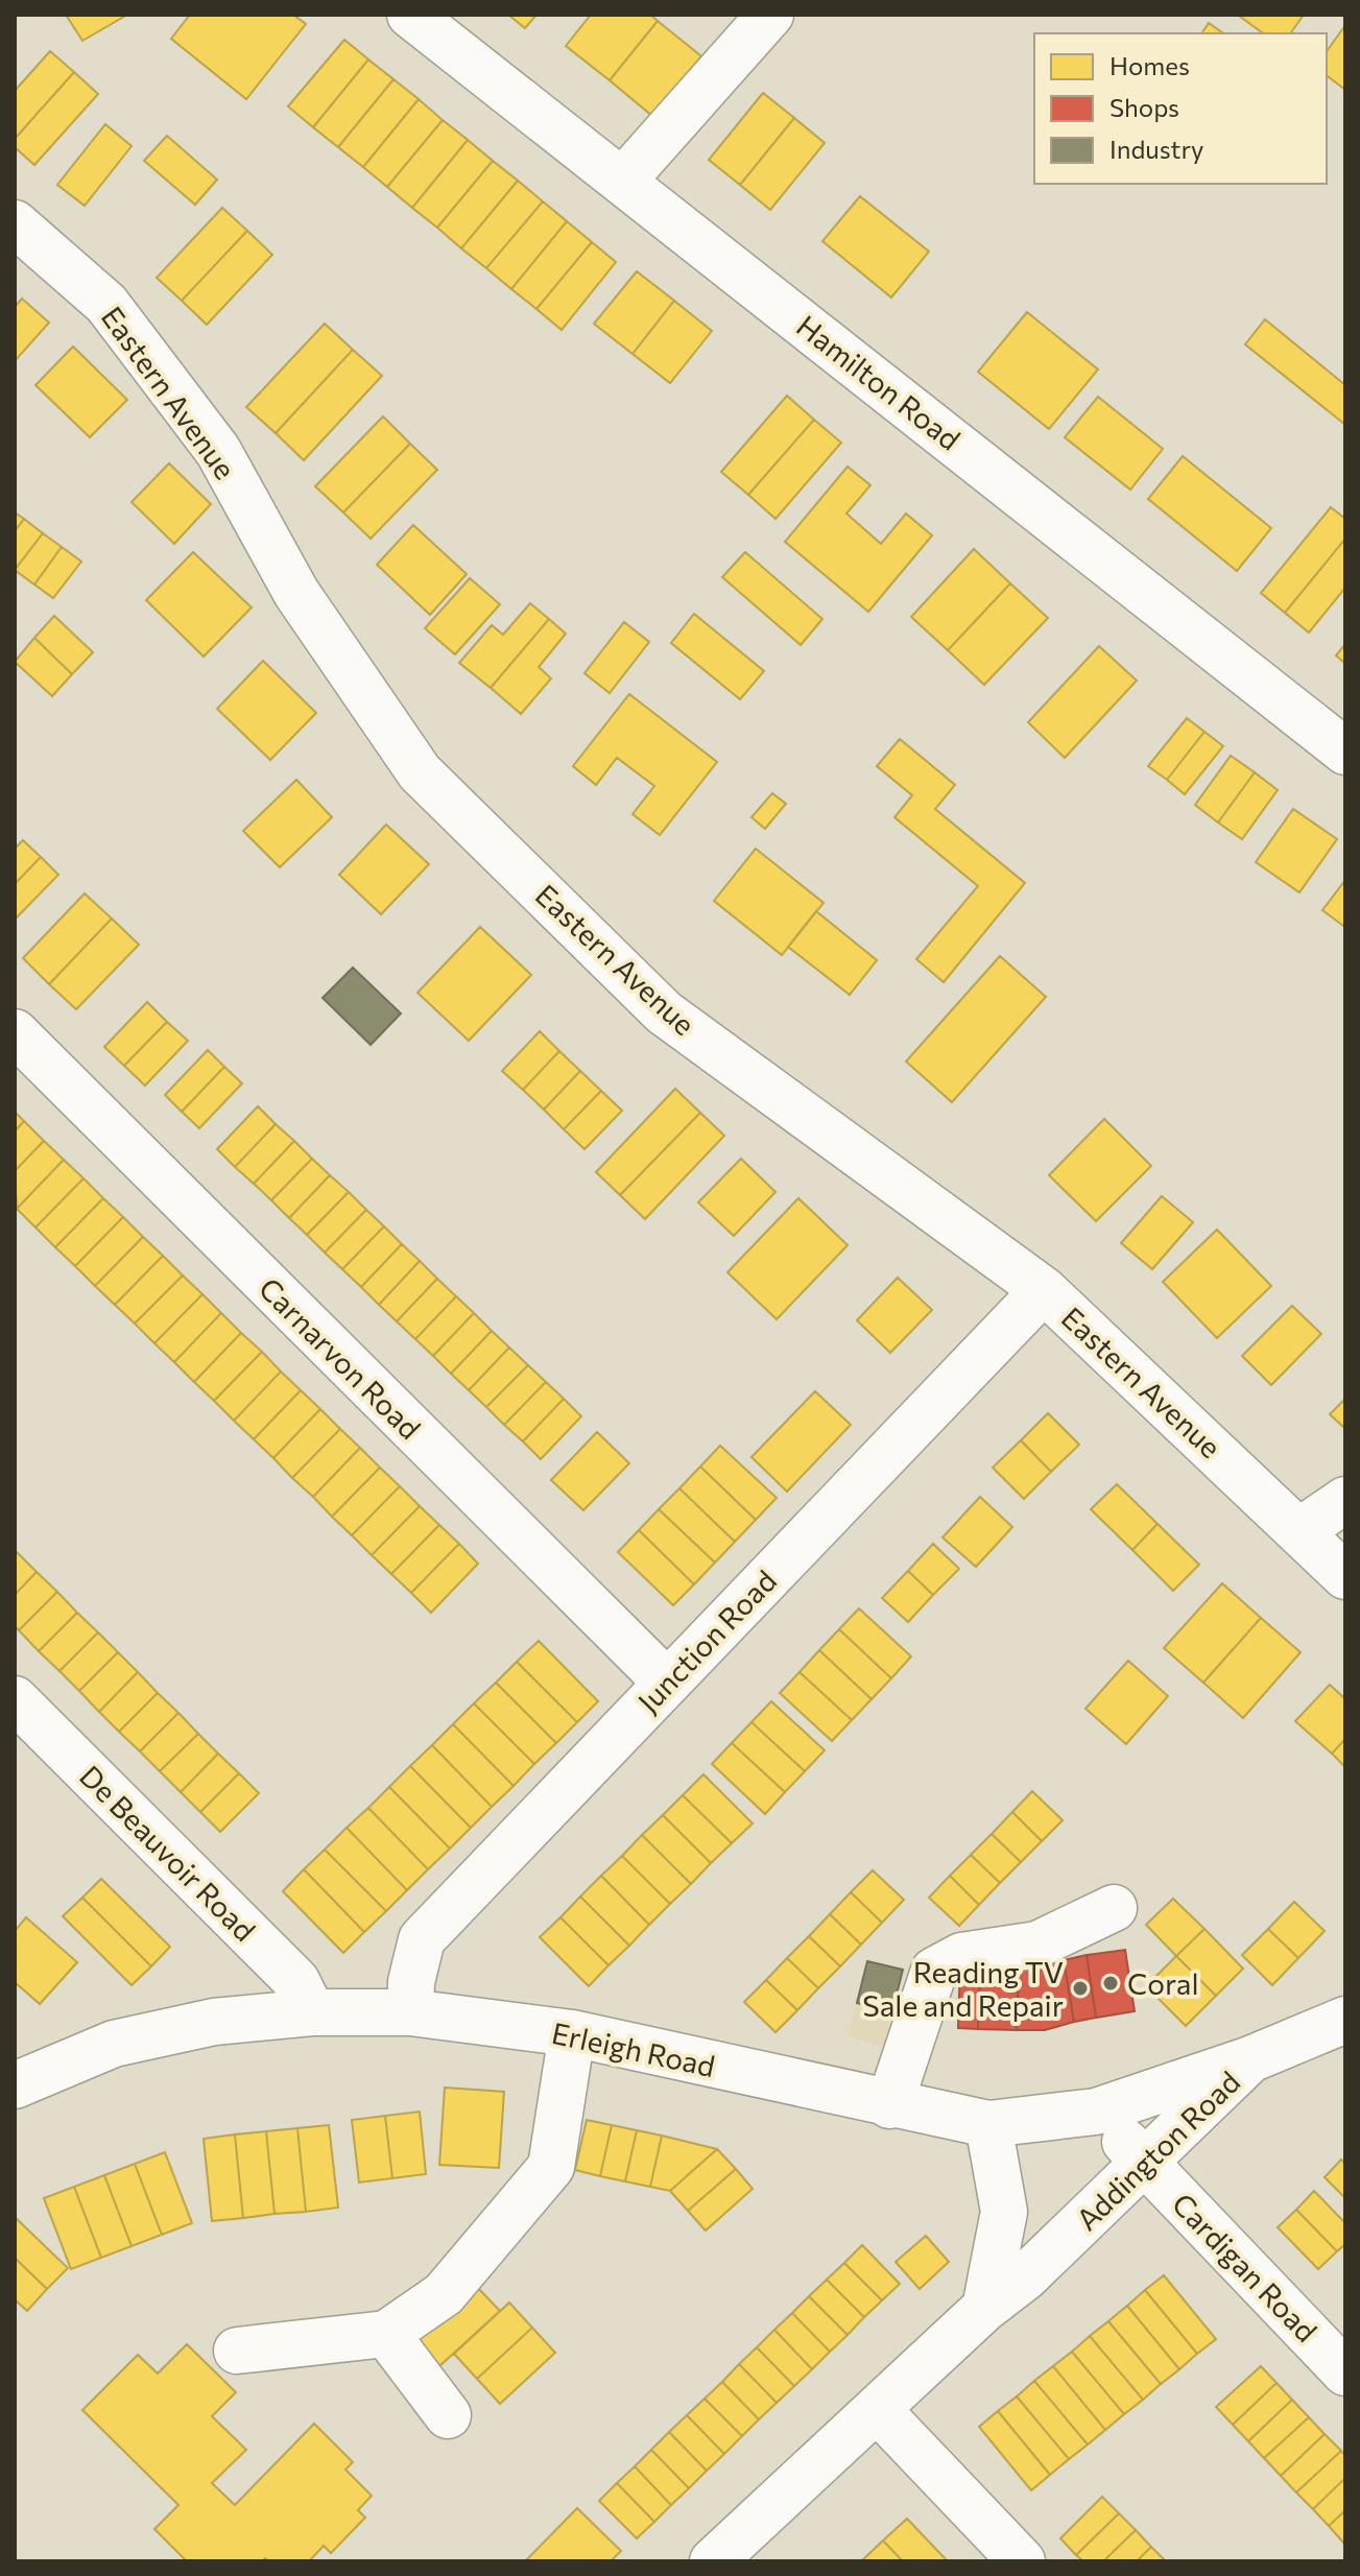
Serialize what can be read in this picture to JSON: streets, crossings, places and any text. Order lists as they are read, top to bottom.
{
  "streets": {
    "street": [
      "Hamilton Road",
      "Eastern Avenue",
      "Carnarvon Road",
      "Junction Road",
      "De Beauvoir Road",
      "Erleigh Road",
      "Addington Road",
      "Cardigan Road"
    ]
  },
  "crossings": [
    ["Eastern Avenue", "Junction Road"],
    ["Carnarvon Road", "Junction Road"],
    ["Junction Road", "Erleigh Road"],
    ["De Beauvoir Road", "Erleigh Road"],
    ["Erleigh Road", "Addington Road"],
    ["Erleigh Road", "Cardigan Road"],
    ["Addington Road", "Cardigan Road"]
  ],
  "places": ["Coral", "Reading TV Sale and Repair"],
  "legend": ["Homes", "Shops", "Industry"]
}
